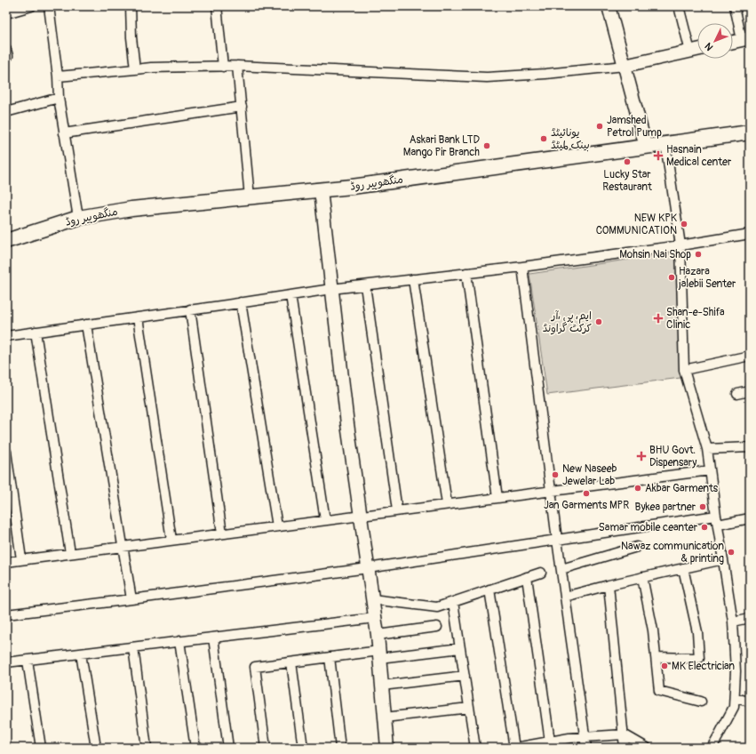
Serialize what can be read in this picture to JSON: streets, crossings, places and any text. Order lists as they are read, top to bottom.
{
  "streets": {
    "main road": ["منگھوپیر روڈ"]
  },
  "places": {
    "other": [
      "Jamshed Petrol Pump",
      "یونائیٹڈ بینک لمیٹڈ",
      "Askari Bank LTD Mango Pir Branch",
      "Lucky Star Restaurant",
      "NEW KPK COMMUNICATION",
      "Mohsin Nai Shop",
      "Hazara jalebii Senter",
      "ایم، پی ،آر کرکٹ گراونڈ",
      "New Naseeb Jewelar Lab",
      "Akbar Garments",
      "Jan Garments MPR",
      "Bykea partner",
      "Samar mobile ceanter",
      "Nawaz communication & printing",
      "MK Electrician"
    ],
    "health": ["Hasnain Medical center", "Shan-e-Shifa Clinic", "BHU Govt. Dispensary"]
  },
  "north": "bottom left"
}
